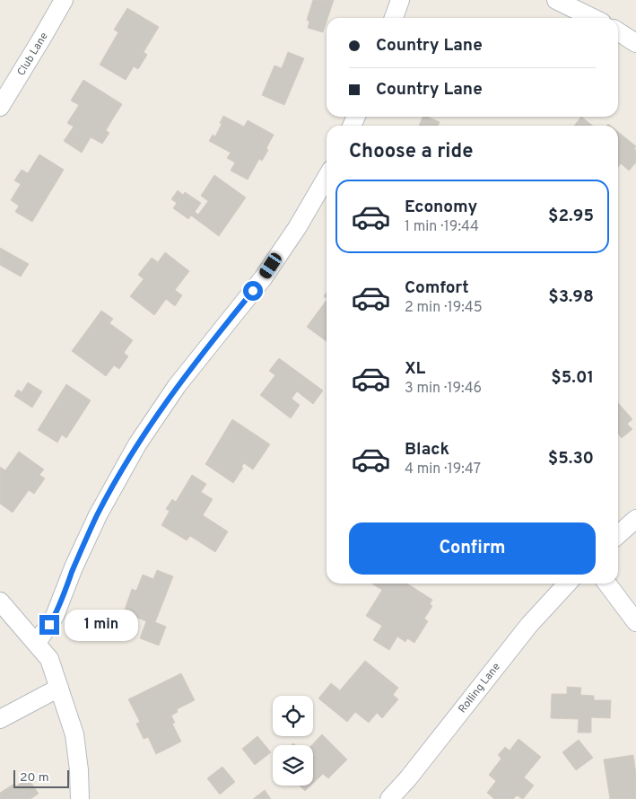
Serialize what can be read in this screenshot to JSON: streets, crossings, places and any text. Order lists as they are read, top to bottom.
{
  "streets": {
    "street": ["Club Lane", "Rolling Lane"]
  },
  "scale_bar": "20 m",
  "page": {
    "banner": ["Country Lane", "Country Lane"],
    "heading": "Choose a ride",
    "list": [
      {
        "name": "Economy",
        "note": "1 min · 19:44",
        "value": "$2.95"
      },
      {
        "name": "Comfort",
        "note": "2 min · 19:45",
        "value": "$3.98"
      },
      {
        "name": "XL",
        "note": "3 min · 19:46",
        "value": "$5.01"
      },
      {
        "name": "Black",
        "note": "4 min · 19:47",
        "value": "$5.30"
      }
    ],
    "buttons": "Confirm",
    "bubble": "1 min",
    "scale": "20 m"
  }
}
